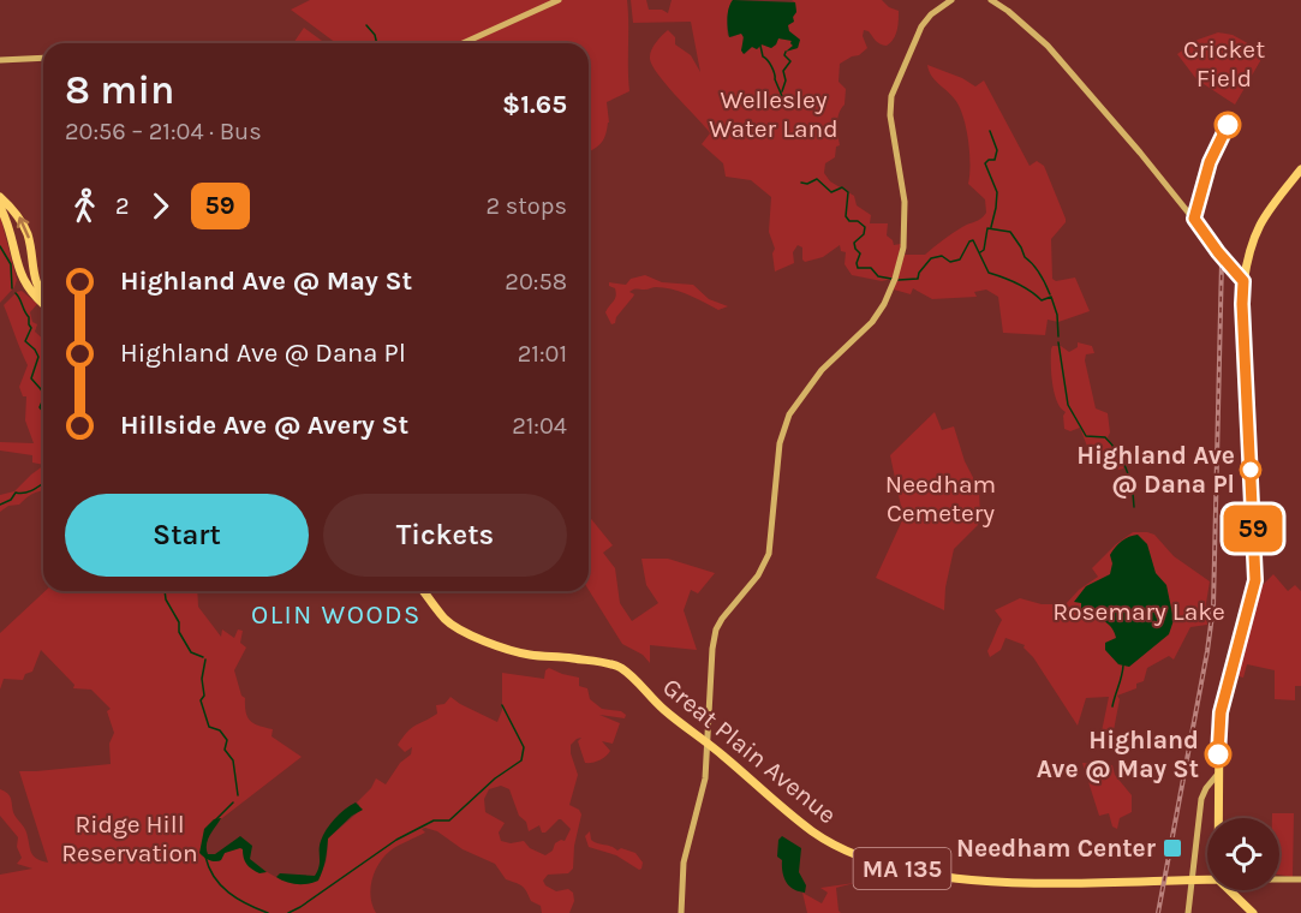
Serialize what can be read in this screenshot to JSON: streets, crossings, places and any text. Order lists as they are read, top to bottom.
{
  "streets": {
    "main road": ["Great Plain Avenue", "MA 135"]
  },
  "districts": ["OLIN WOODS"],
  "parks": [
    "Cricket Field",
    "Wellesley Water Land",
    "Needham Cemetery",
    "Rosemary Lake",
    "Ridge Hill Reservation"
  ],
  "places": {
    "other": ["Highland Ave @ Dana Pl", "Highland Ave @ May St"],
    "transit": ["Needham Center"]
  },
  "lines": ["bus line 59"],
  "page": {
    "on_map": "59",
    "heading": ["8 min", "20:56 – 21:04 · Bus", "$1.65"],
    "legs": ["2", "59", "2 stops"],
    "list": [
      {
        "name": "Highland Ave @ May St",
        "value": "20:58"
      },
      {
        "name": "Highland Ave @ Dana Pl",
        "value": "21:01"
      },
      {
        "name": "Hillside Ave @ Avery St",
        "value": "21:04"
      }
    ],
    "buttons": ["Start", "Tickets"]
  }
}
